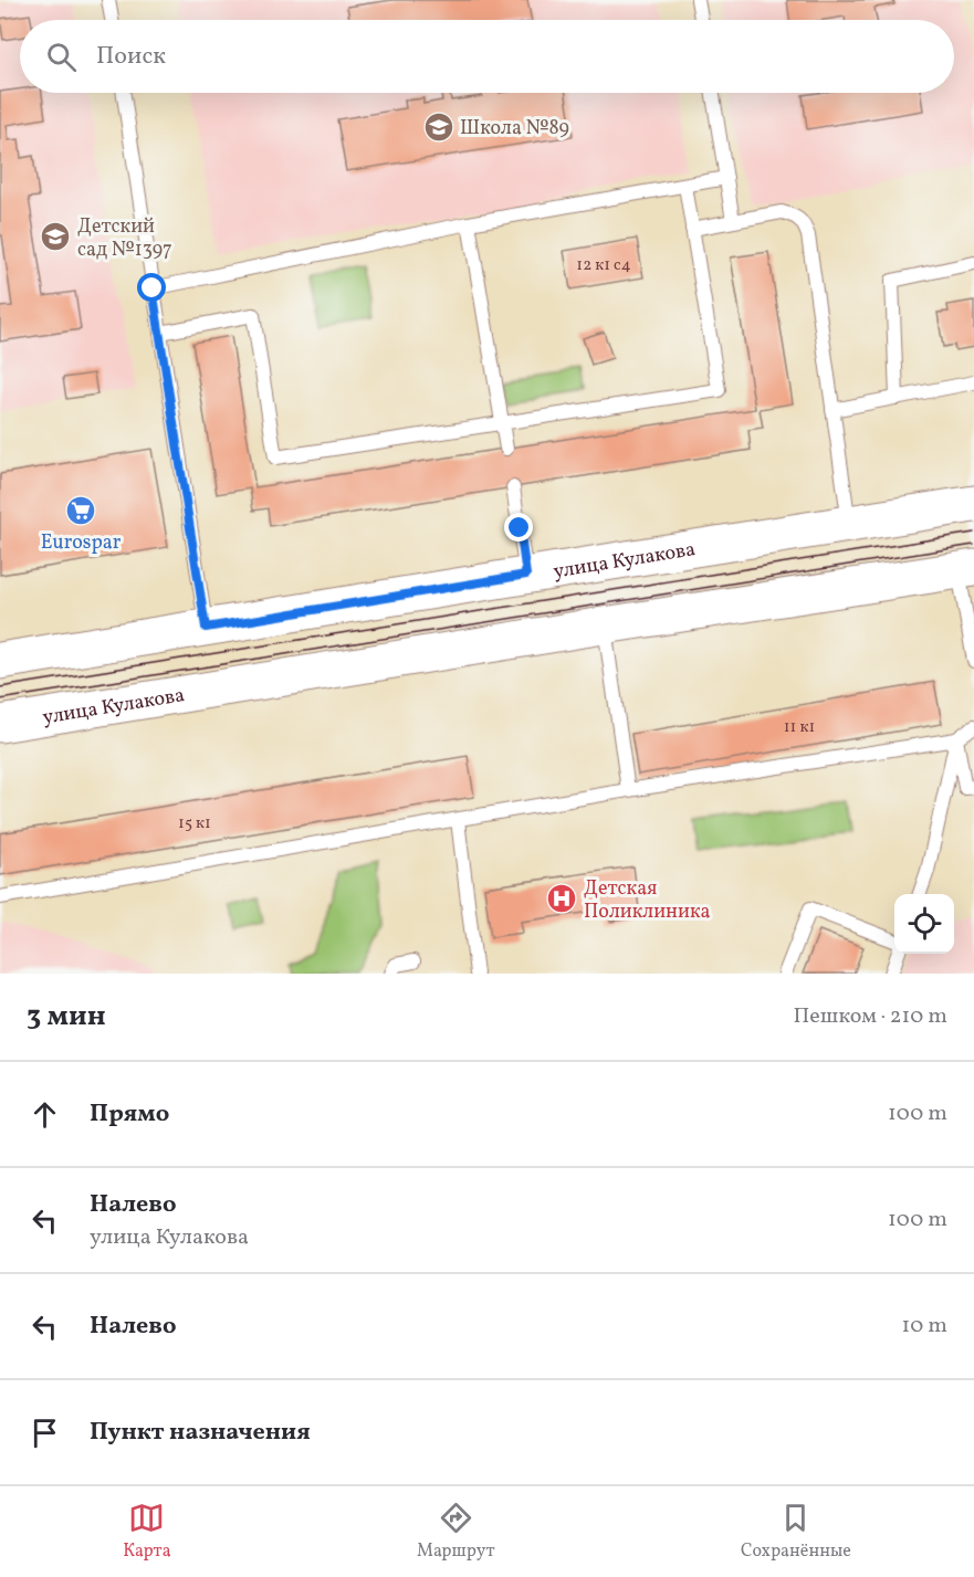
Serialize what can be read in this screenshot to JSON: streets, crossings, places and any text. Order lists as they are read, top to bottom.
{
  "streets": {
    "main road": ["улица Кулакова"]
  },
  "places": {
    "school or university": ["Школа №89", "Детский сад №1397"],
    "supermarket": ["Eurospar"],
    "hospital": ["Детская Поликлиника"]
  },
  "house_numbers": ["12 к1 с4", "11 к1", "15 к1"],
  "page": {
    "search": "Поиск",
    "heading": ["3 мин", "Пешком · 210 m"],
    "list": [
      ["Прямо", "100 m"],
      ["Налево", "улица Кулакова", "100 m"],
      ["Налево", "10 m"],
      "Пункт назначения"
    ],
    "nav": ["Карта", "Маршрут", "Сохранённые"]
  }
}
